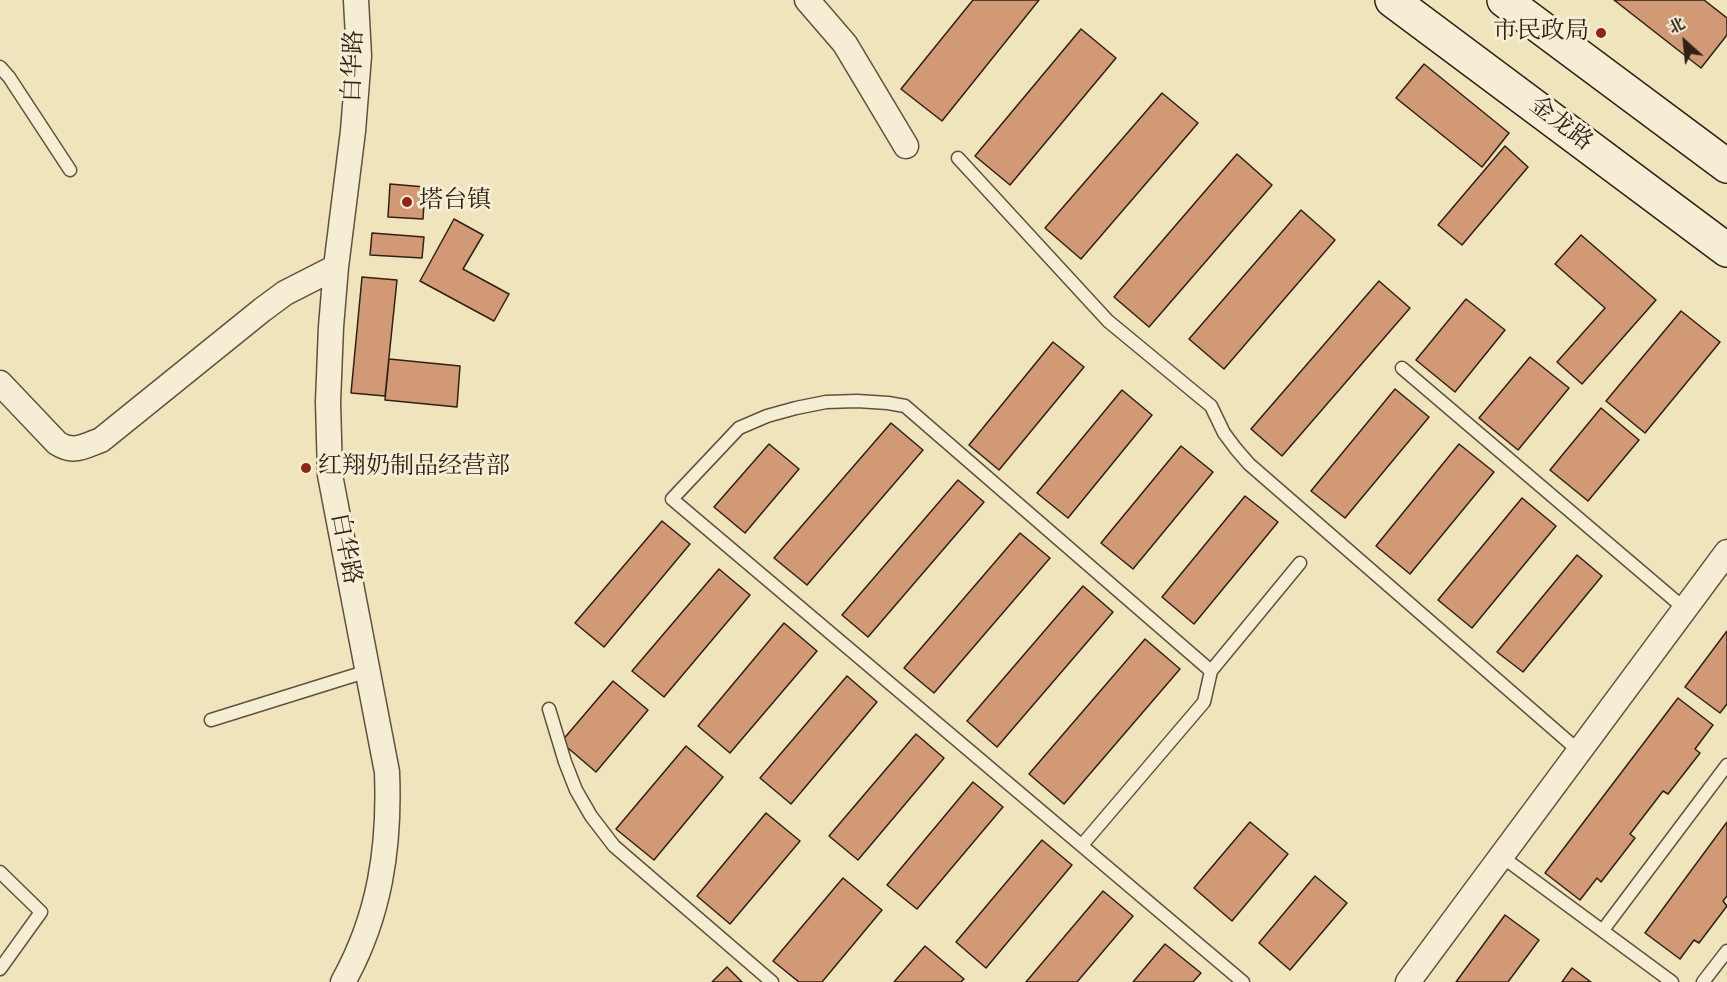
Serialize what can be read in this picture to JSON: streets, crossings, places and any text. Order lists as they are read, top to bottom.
{
  "streets": {
    "main road": ["金龙路"],
    "street": ["白华路"]
  },
  "places": ["市民政局", "塔台镇", "红翔奶制品经营部"],
  "north": "top left"
}
